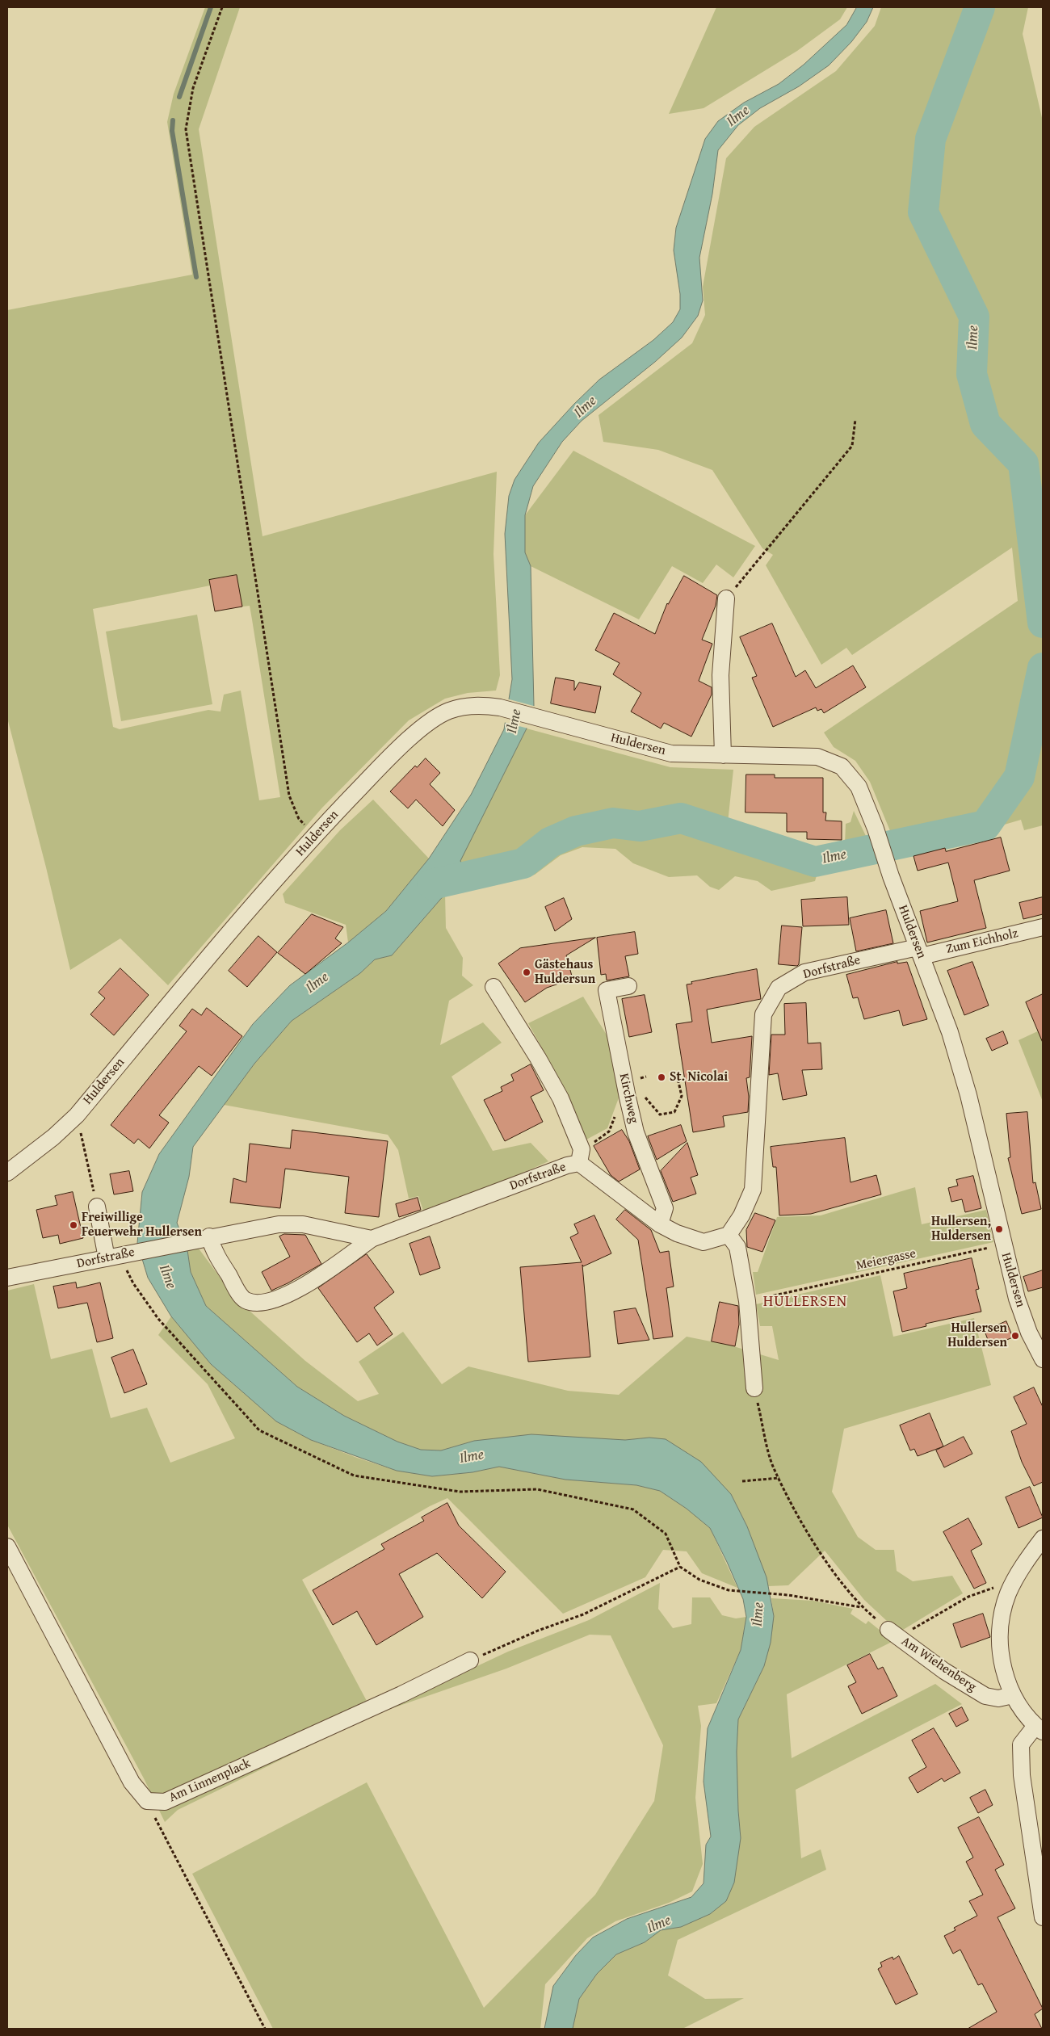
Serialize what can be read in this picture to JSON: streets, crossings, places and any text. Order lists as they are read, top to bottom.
{
  "streets": {
    "street": [
      "Huldersen",
      "Zum Eichholz",
      "Dorfstraße",
      "Kirchweg",
      "Am Wiehenberg",
      "Am Linnenplack"
    ],
    "path": ["Meiergasse"]
  },
  "crossings": [
    ["Huldersen", "Zum Eichholz"],
    ["Huldersen", "Dorfstraße"],
    ["Huldersen", "Meiergasse"],
    ["Zum Eichholz", "Dorfstraße"],
    ["Dorfstraße", "Kirchweg"]
  ],
  "districts": ["HULLERSEN"],
  "water": ["Ilme"],
  "places": [
    "Gästehaus Huldersun",
    "St. Nicolai",
    "Freiwillige Feuerwehr Hullersen",
    "Hullersen, Huldersen",
    "Hullersen Huldersen"
  ]
}
